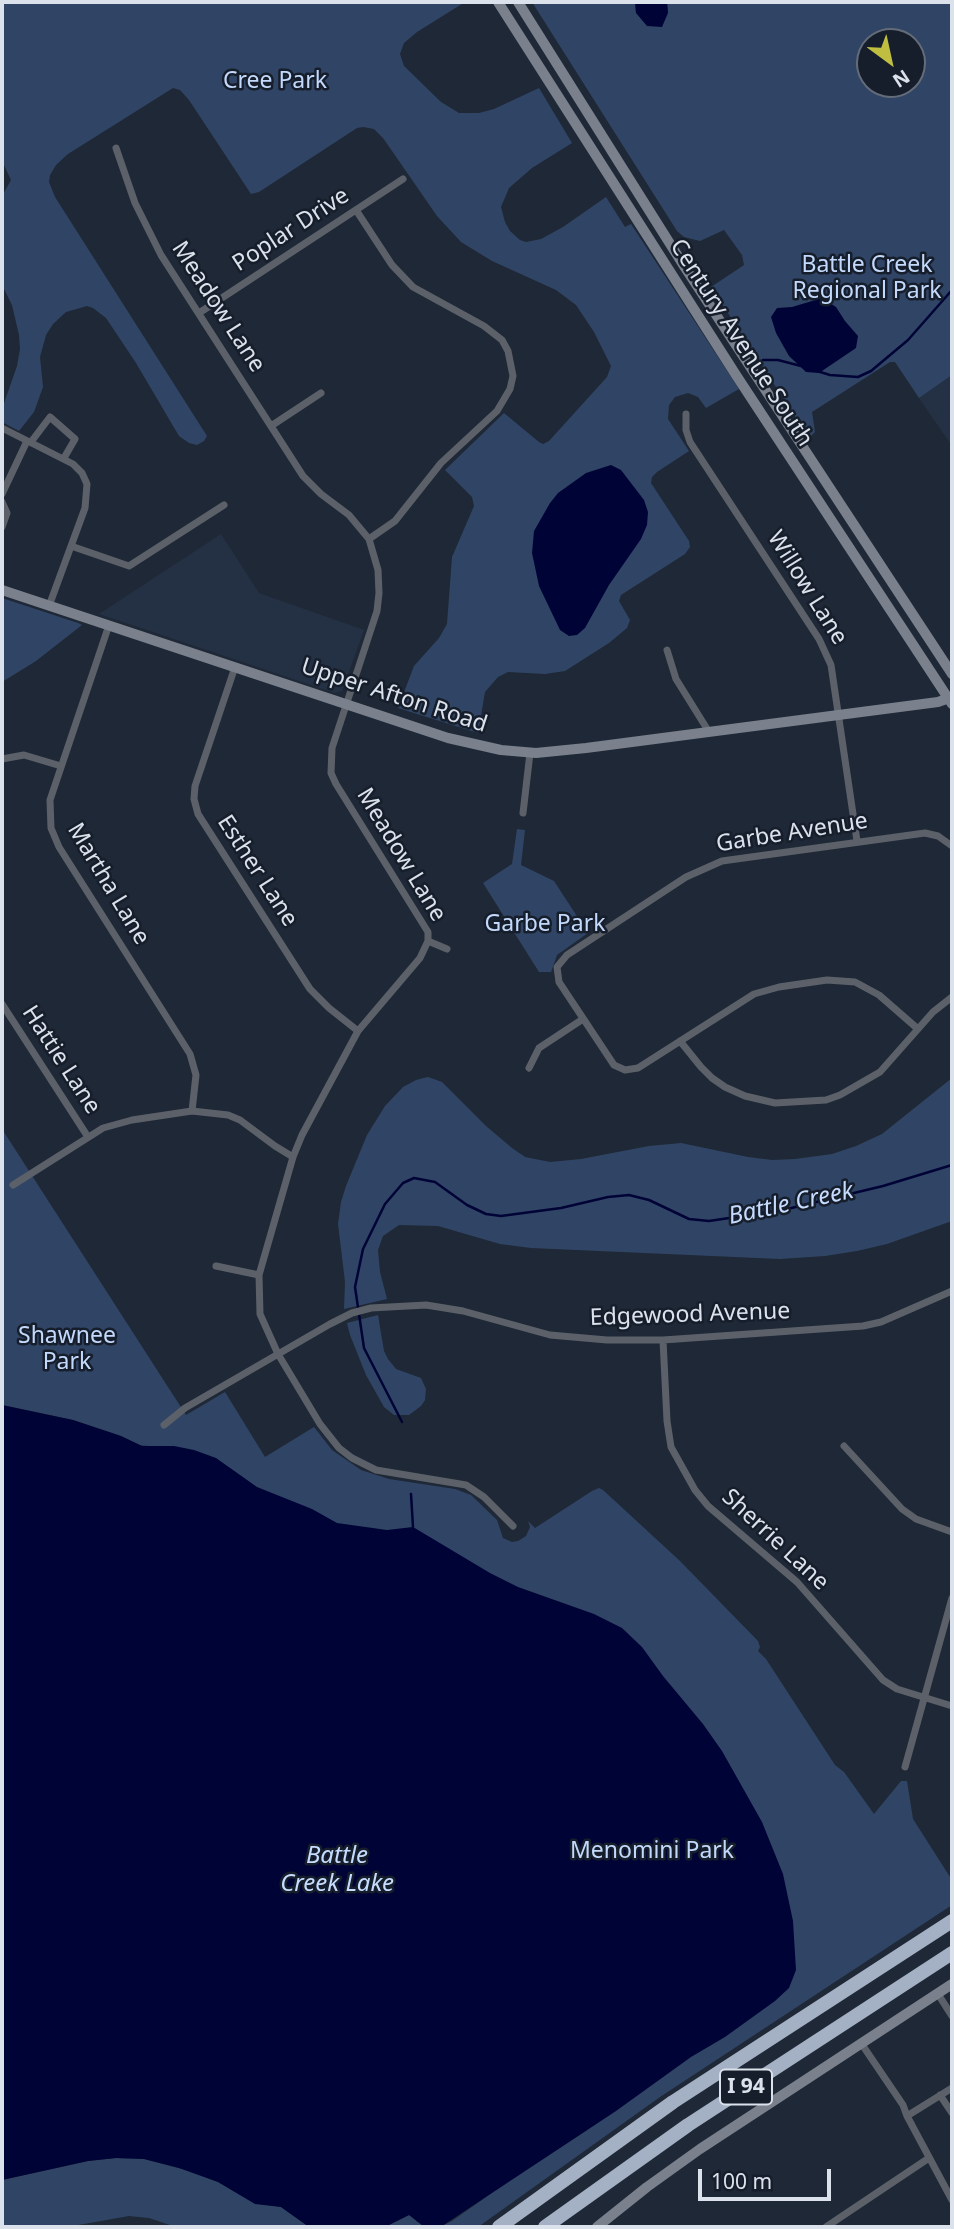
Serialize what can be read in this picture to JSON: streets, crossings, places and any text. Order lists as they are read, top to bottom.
{
  "streets": {
    "highway": ["I 94"],
    "main road": ["Century Avenue South", "Upper Afton Road"],
    "street": [
      "Poplar Drive",
      "Meadow Lane",
      "Willow Lane",
      "Garbe Avenue",
      "Esther Lane",
      "Martha Lane",
      "Hattie Lane",
      "Edgewood Avenue",
      "Sherrie Lane"
    ]
  },
  "crossings": [
    ["Poplar Drive", "Meadow Lane"],
    ["Meadow Lane", "Upper Afton Road"],
    ["Meadow Lane", "Esther Lane"],
    ["Meadow Lane", "Edgewood Avenue"],
    ["Century Avenue South", "Upper Afton Road"],
    ["Willow Lane", "Upper Afton Road"],
    ["Willow Lane", "Garbe Avenue"],
    ["Upper Afton Road", "Esther Lane"],
    ["Upper Afton Road", "Martha Lane"],
    ["Edgewood Avenue", "Sherrie Lane"]
  ],
  "water": ["Battle Creek", "Battle Creek Lake"],
  "parks": [
    "Cree Park",
    "Battle Creek Regional Park",
    "Garbe Park",
    "Shawnee Park",
    "Menomini Park"
  ],
  "scale_bar": "100 m",
  "north": "bottom right"
}
